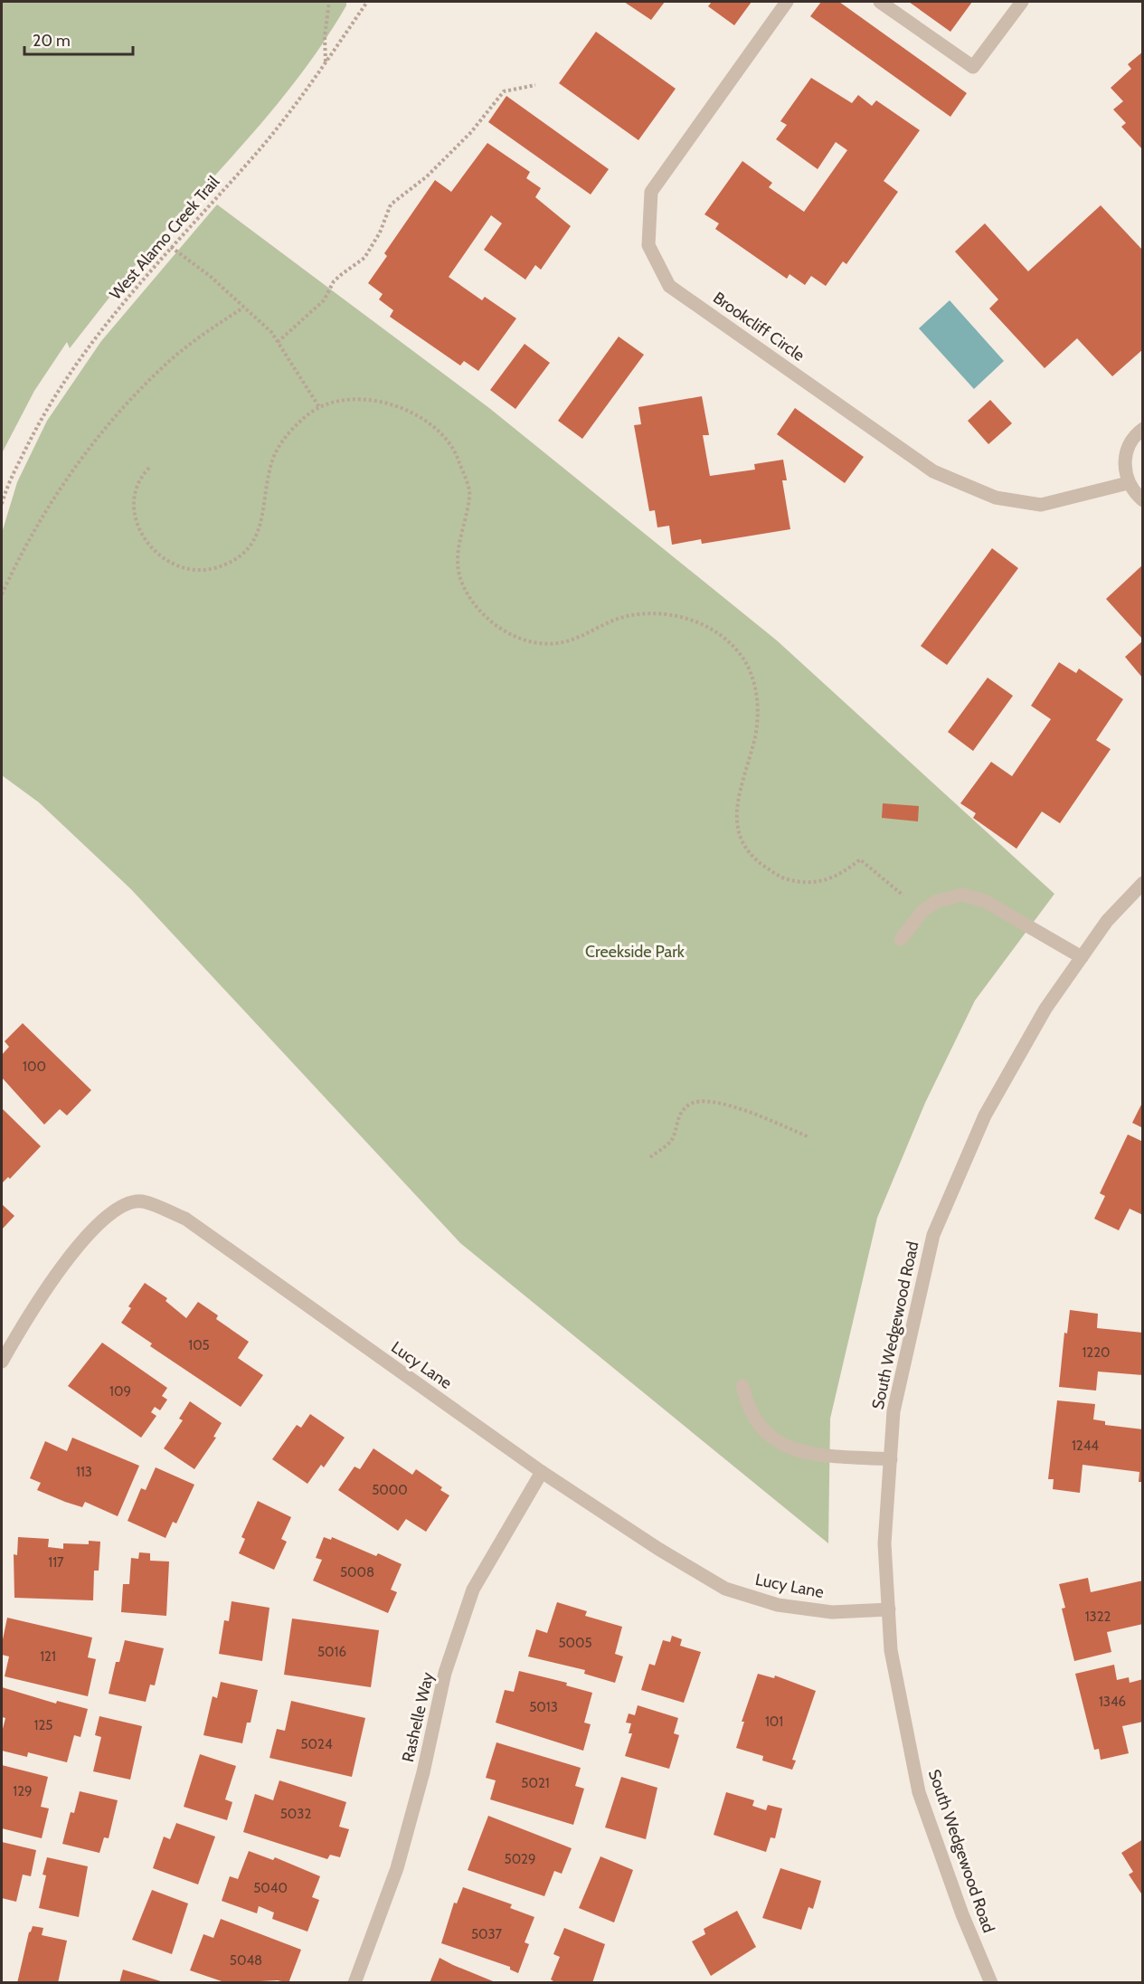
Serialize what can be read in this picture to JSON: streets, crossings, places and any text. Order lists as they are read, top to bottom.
{
  "streets": {
    "street": [
      "Brookcliff Circle",
      "South Wedgewood Road",
      "Lucy Lane",
      "Rashelle Way"
    ],
    "path": ["West Alamo Creek Trail"]
  },
  "crossings": [
    ["South Wedgewood Road", "Lucy Lane"],
    ["Lucy Lane", "Rashelle Way"]
  ],
  "parks": ["Creekside Park"],
  "house_numbers": [
    "100",
    "105",
    "1220",
    "109",
    "1244",
    "113",
    "5000",
    "117",
    "5008",
    "1322",
    "5005",
    "5016",
    "121",
    "1346",
    "5013",
    "101",
    "125",
    "5024",
    "5021",
    "129",
    "5032",
    "5029",
    "5040",
    "5037",
    "5048"
  ],
  "scale_bar": "20 m"
}
